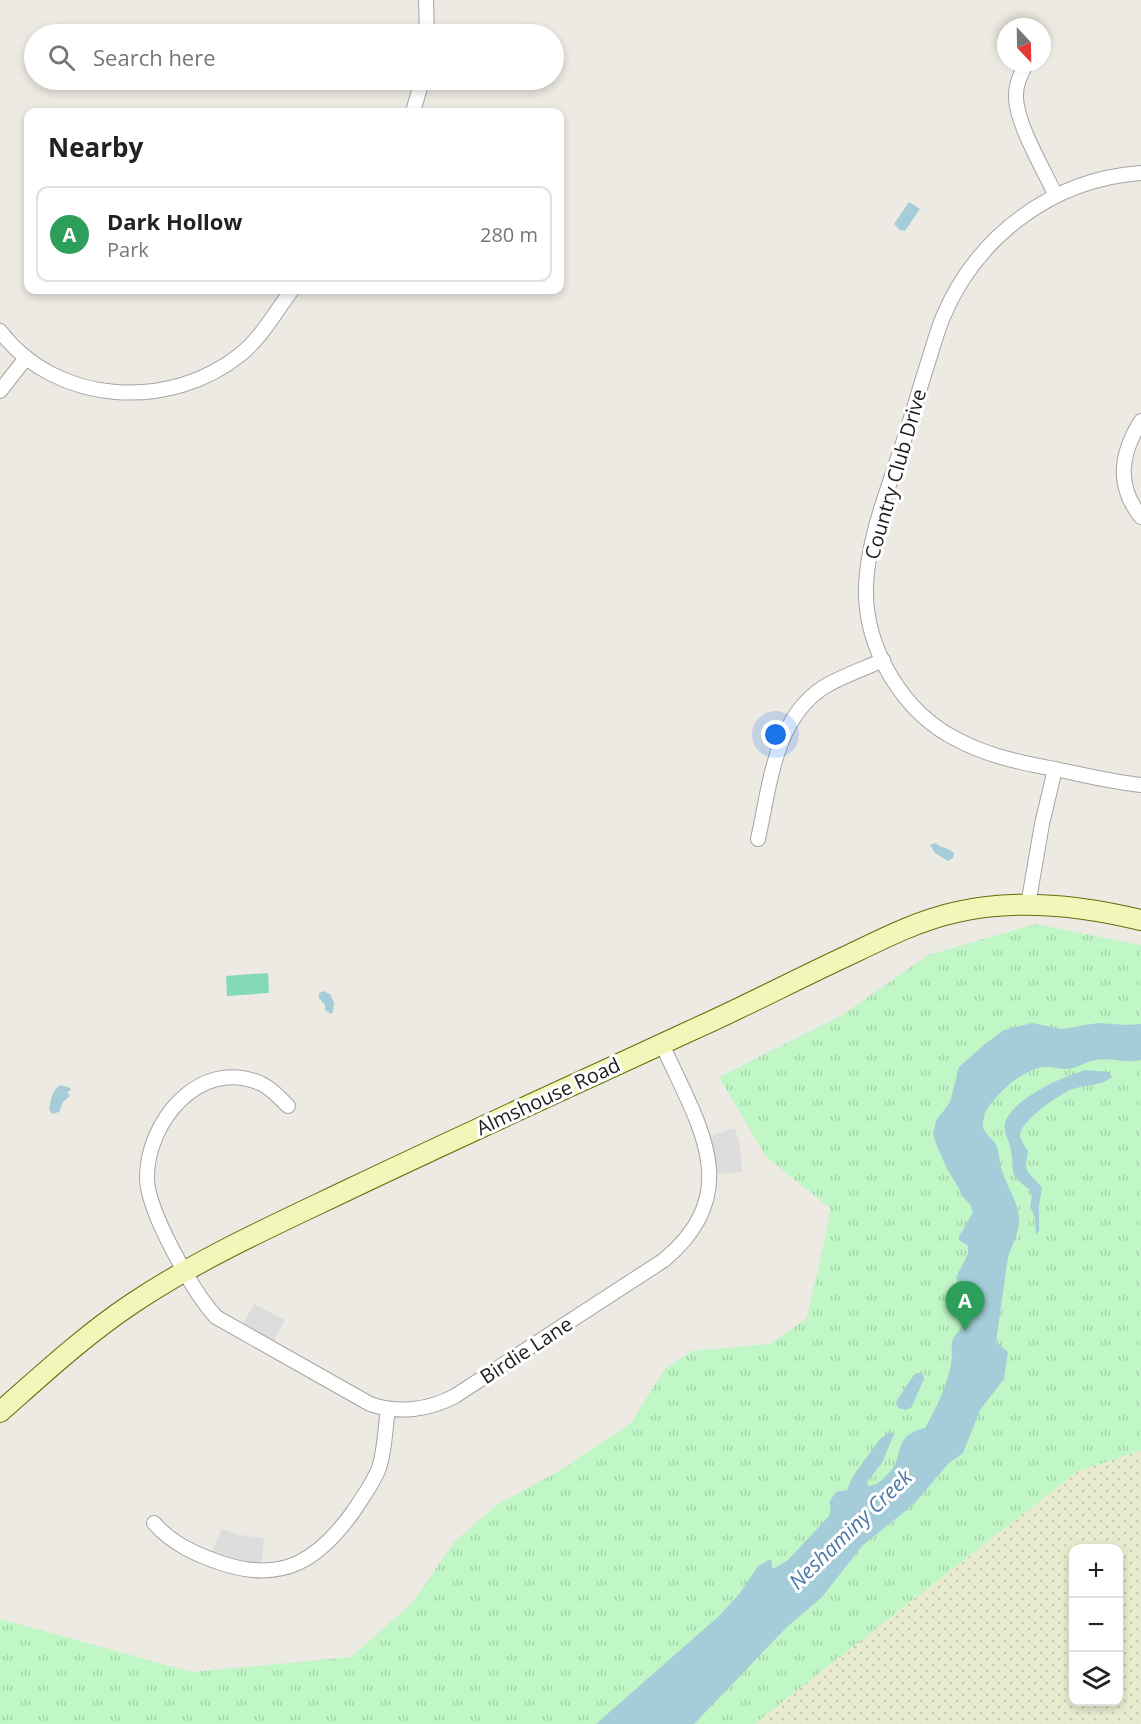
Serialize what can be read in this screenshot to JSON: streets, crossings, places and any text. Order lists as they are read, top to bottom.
{
  "streets": {
    "main road": ["Almshouse Road"],
    "street": ["Country Club Drive", "Birdie Lane"]
  },
  "crossings": [
    ["Almshouse Road", "Birdie Lane"]
  ],
  "water": ["Neshaminy Creek"],
  "north": "bottom",
  "page": {
    "search": "Search here",
    "heading": "Nearby",
    "list": [
      {
        "mark": "A",
        "name": "Dark Hollow",
        "note": "Park",
        "value": "280 m"
      }
    ],
    "pins": "A",
    "map_buttons": ["+", "−"]
  }
}
